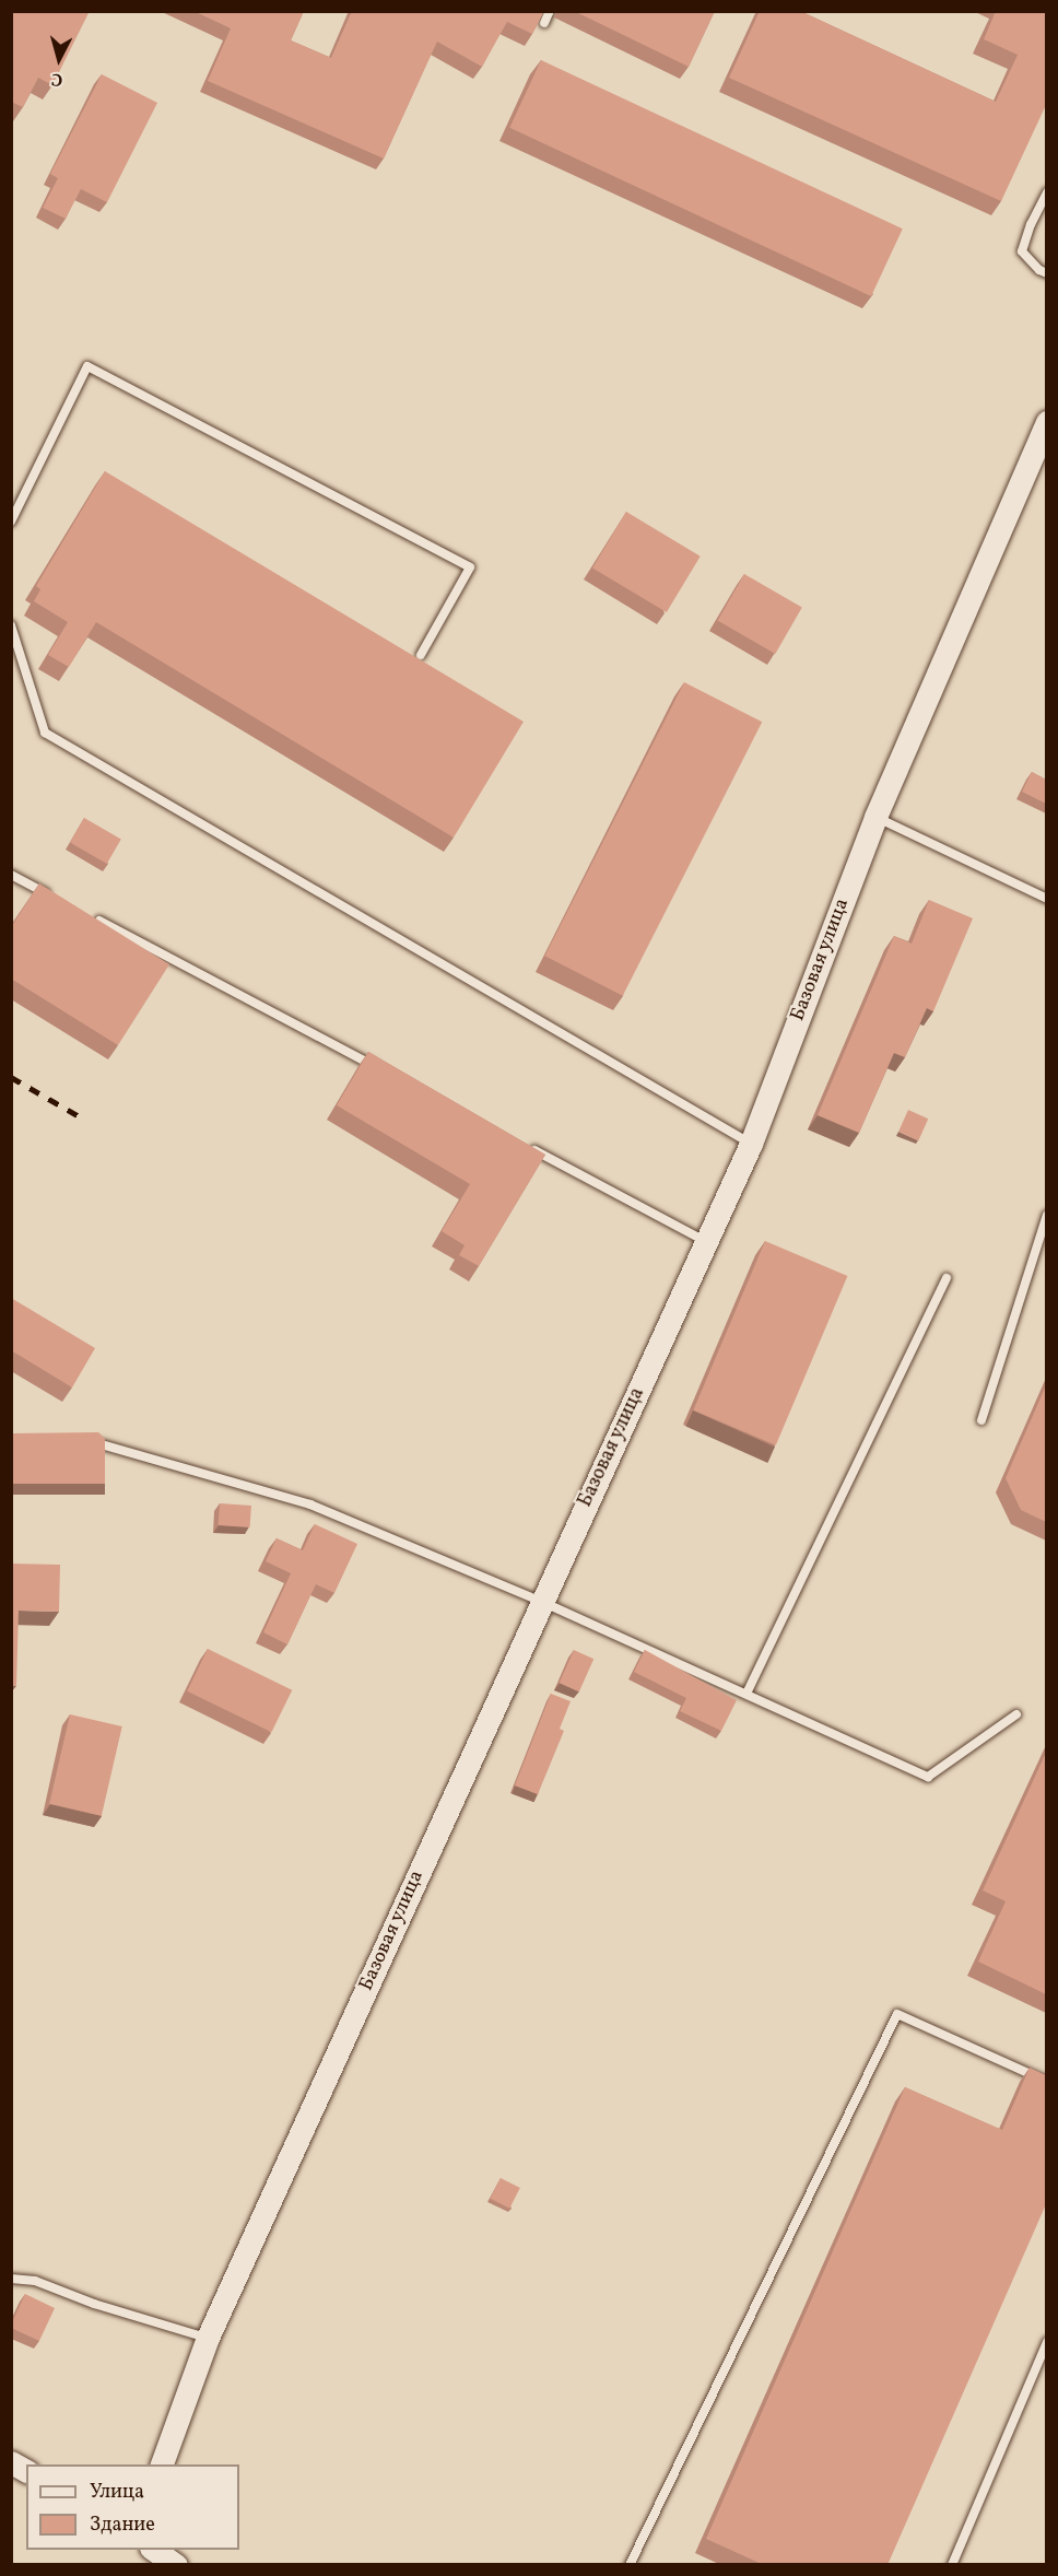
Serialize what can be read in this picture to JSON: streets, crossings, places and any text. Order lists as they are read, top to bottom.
{
  "streets": {
    "street": ["Базовая улица"]
  },
  "legend": ["Улица", "Здание"],
  "north": "bottom"
}
